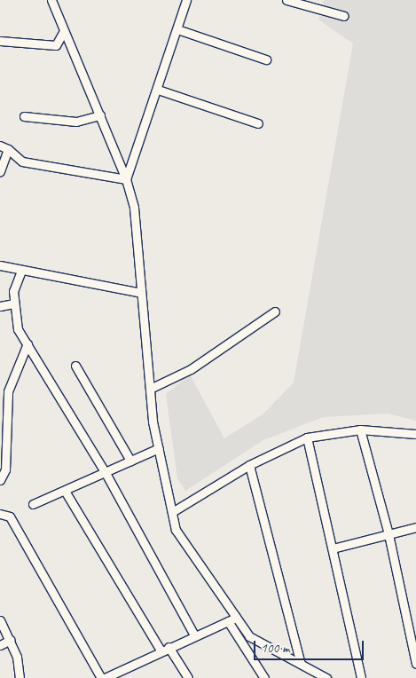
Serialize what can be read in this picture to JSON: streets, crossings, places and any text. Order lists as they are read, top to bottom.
{
  "scale_bar": "100 m"
}
